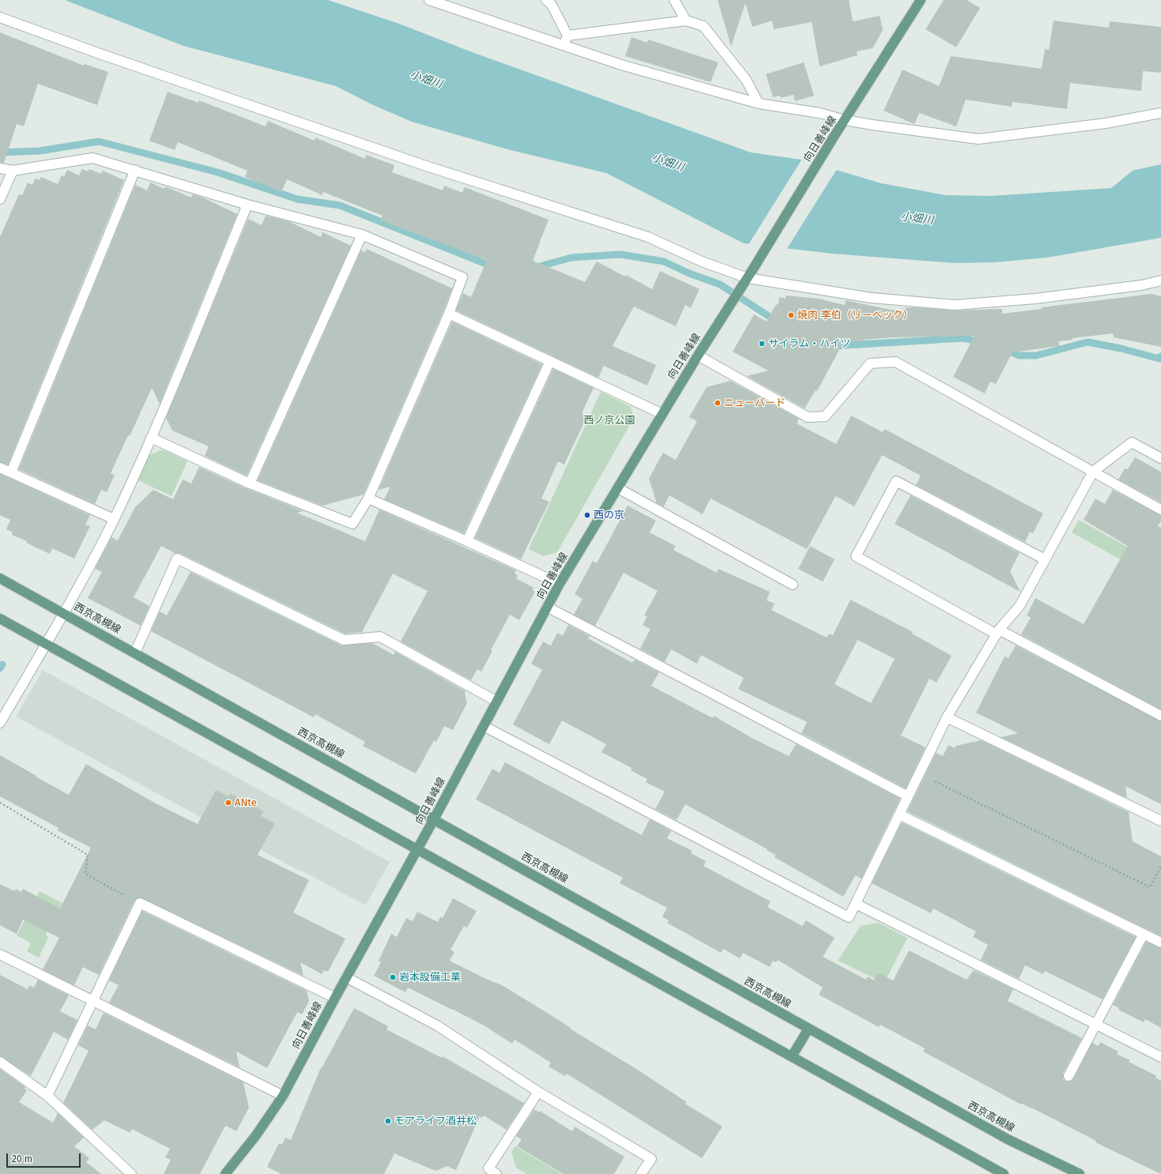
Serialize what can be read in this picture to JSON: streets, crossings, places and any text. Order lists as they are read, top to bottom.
{
  "streets": {
    "main road": ["向日善峰線", "西京高槻線"]
  },
  "crossings": [
    ["向日善峰線", "西京高槻線"]
  ],
  "water": ["小畑川"],
  "parks": ["西ノ京公園"],
  "places": [
    "焼肉 李伯（リーベック）",
    "サイラム・ハイツ",
    "ニューバード",
    "西の京",
    "ANte",
    "岩本設備工業",
    "モアライフ酒井松"
  ],
  "scale_bar": "20 m"
}
